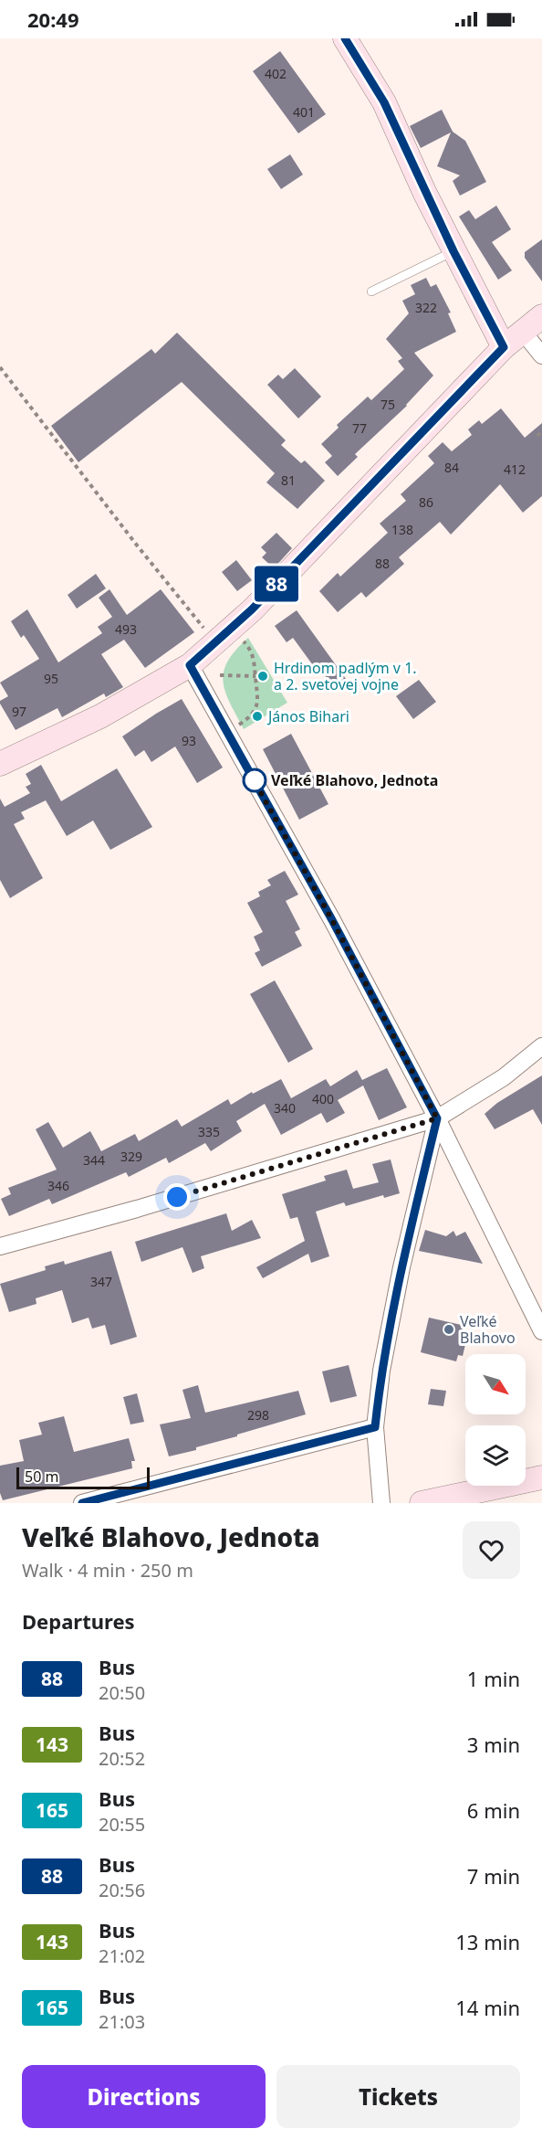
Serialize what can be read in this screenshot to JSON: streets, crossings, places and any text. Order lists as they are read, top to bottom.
{
  "places": [
    "Hrdinom padlým v 1. a 2. svetovej vojne",
    "János Bihari",
    "Veľké Blahovo, Jednota",
    "Veľké Blahovo"
  ],
  "lines": ["bus line 88"],
  "house_numbers": [
    "402",
    "401",
    "322",
    "75",
    "77",
    "84",
    "412",
    "81",
    "86",
    "138",
    "88",
    "493",
    "95",
    "97",
    "93",
    "400",
    "340",
    "335",
    "329",
    "344",
    "346",
    "347",
    "298"
  ],
  "scale_bar": "50 m",
  "north": "bottom right",
  "page": {
    "status": "20:49",
    "on_map": "88",
    "scale": "50 m",
    "heading": [
      ["Veľké Blahovo, Jednota", "Walk · 4 min · 250 m"],
      "Departures"
    ],
    "list": [
      {
        "mark": "88",
        "name": "Bus",
        "note": "20:50",
        "value": "1 min"
      },
      {
        "mark": "143",
        "name": "Bus",
        "note": "20:52",
        "value": "3 min"
      },
      {
        "mark": "165",
        "name": "Bus",
        "note": "20:55",
        "value": "6 min"
      },
      {
        "mark": "88",
        "name": "Bus",
        "note": "20:56",
        "value": "7 min"
      },
      {
        "mark": "143",
        "name": "Bus",
        "note": "21:02",
        "value": "13 min"
      },
      {
        "mark": "165",
        "name": "Bus",
        "note": "21:03",
        "value": "14 min"
      }
    ],
    "buttons": ["Directions", "Tickets"]
  }
}
